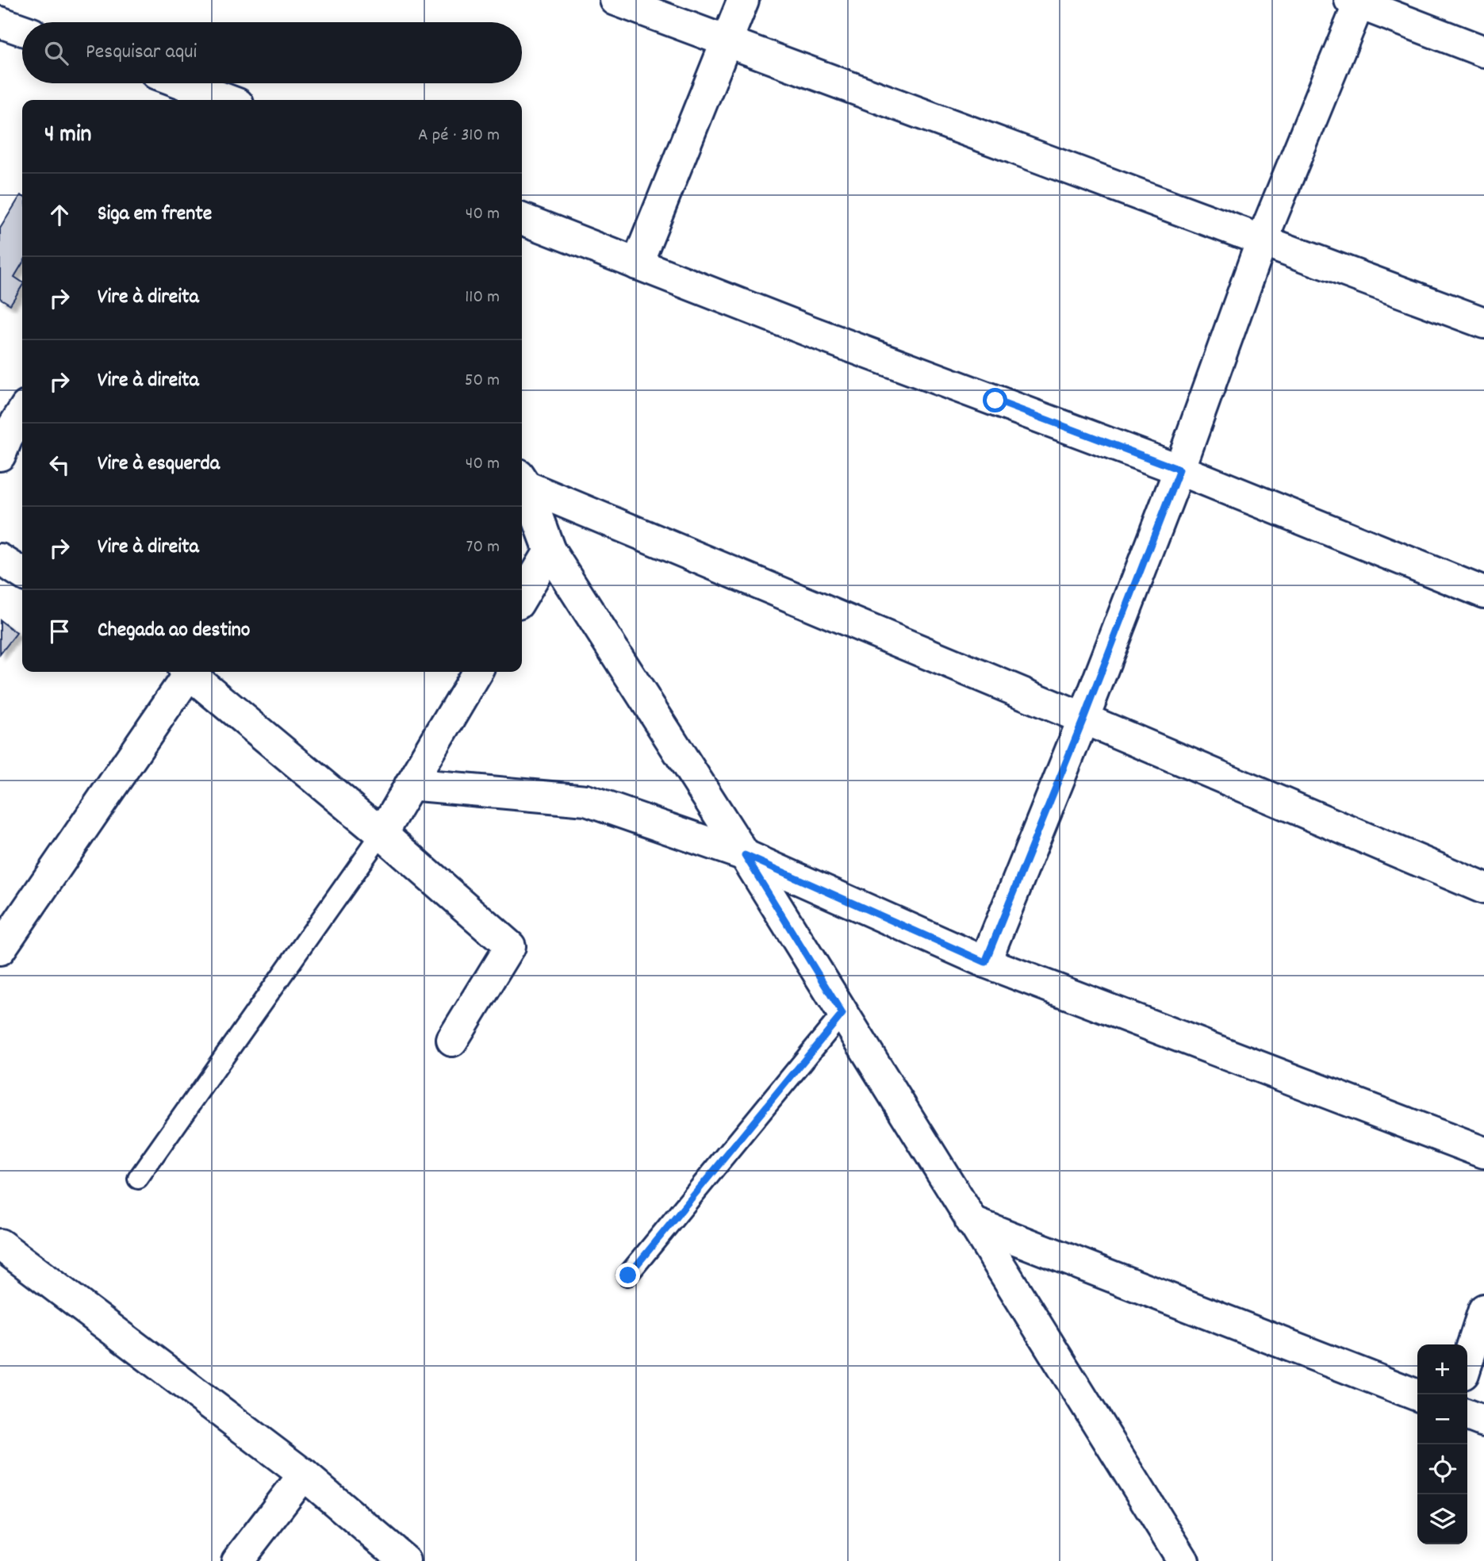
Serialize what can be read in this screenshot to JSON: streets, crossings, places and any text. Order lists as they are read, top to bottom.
{
  "page": {
    "search": "Pesquisar aqui",
    "heading": ["4 min", "A pé · 310 m"],
    "list": [
      ["Siga em frente", "40 m"],
      ["Vire à direita", "110 m"],
      ["Vire à direita", "50 m"],
      ["Vire à esquerda", "40 m"],
      ["Vire à direita", "70 m"],
      "Chegada ao destino"
    ],
    "map_buttons": ["+", "−"]
  }
}
